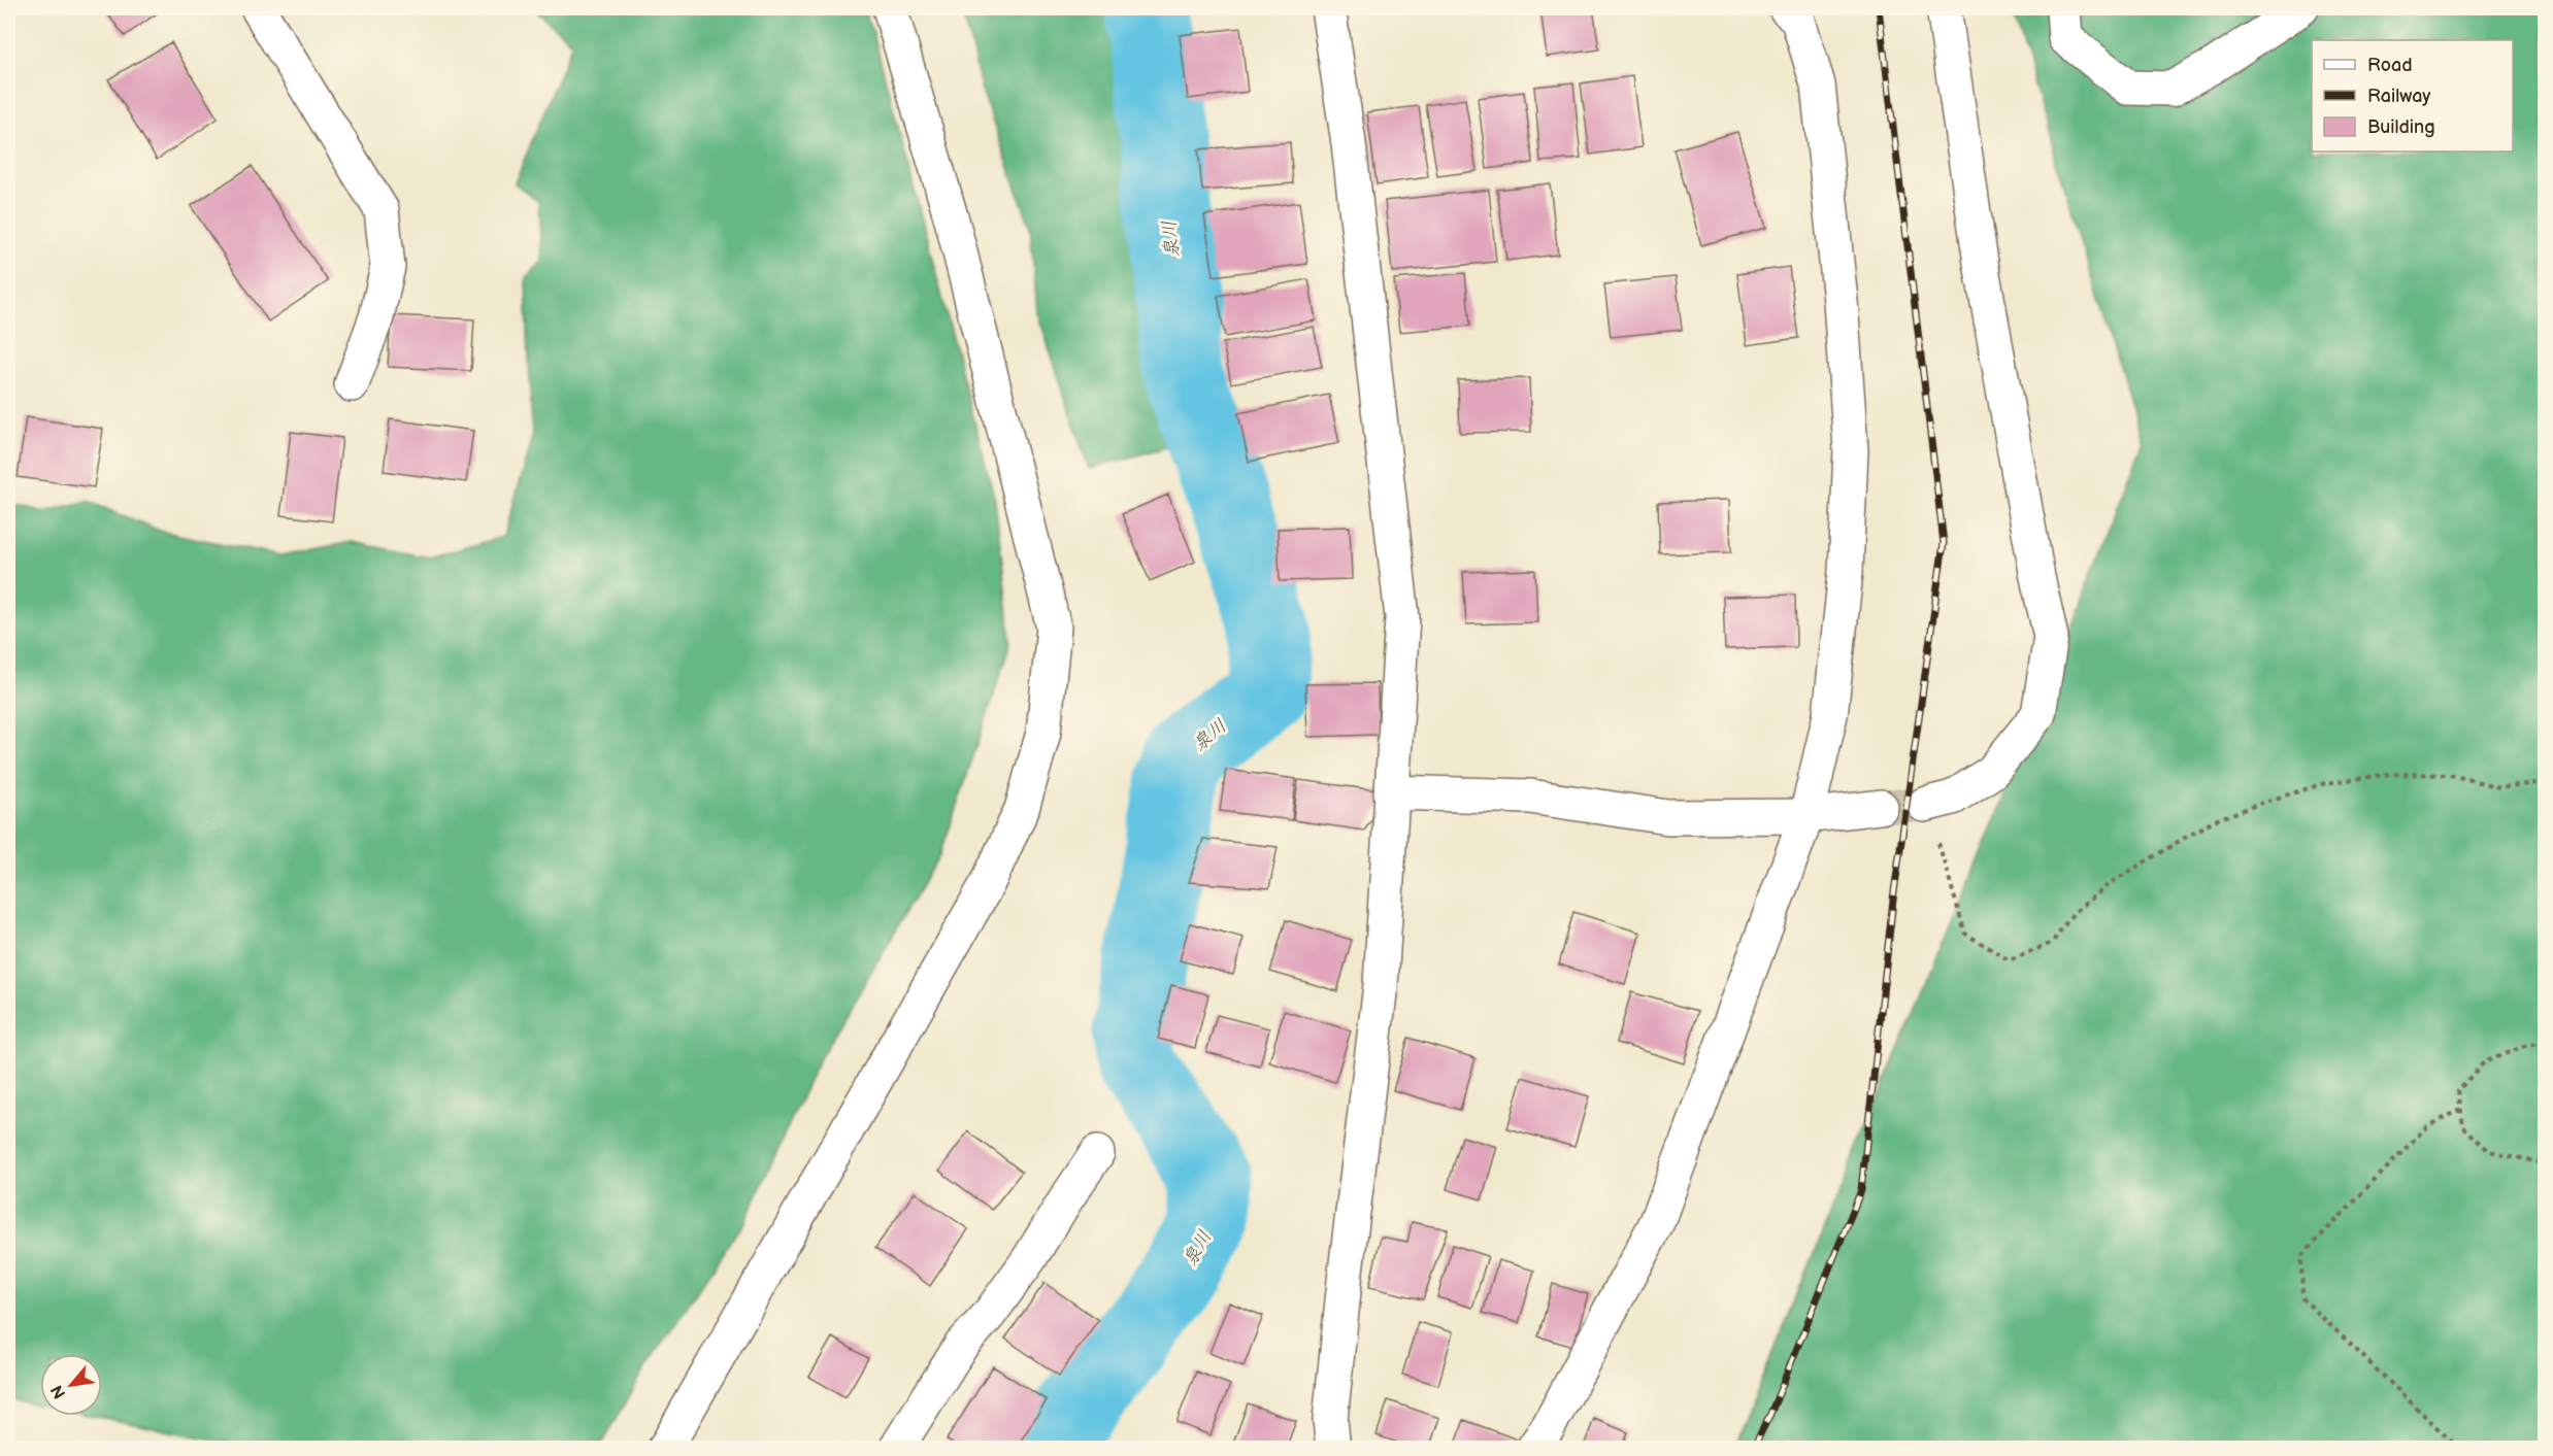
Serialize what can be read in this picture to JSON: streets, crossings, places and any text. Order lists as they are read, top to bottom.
{
  "water": ["泉川"],
  "legend": ["Road", "Railway", "Building"],
  "north": "bottom left"
}
